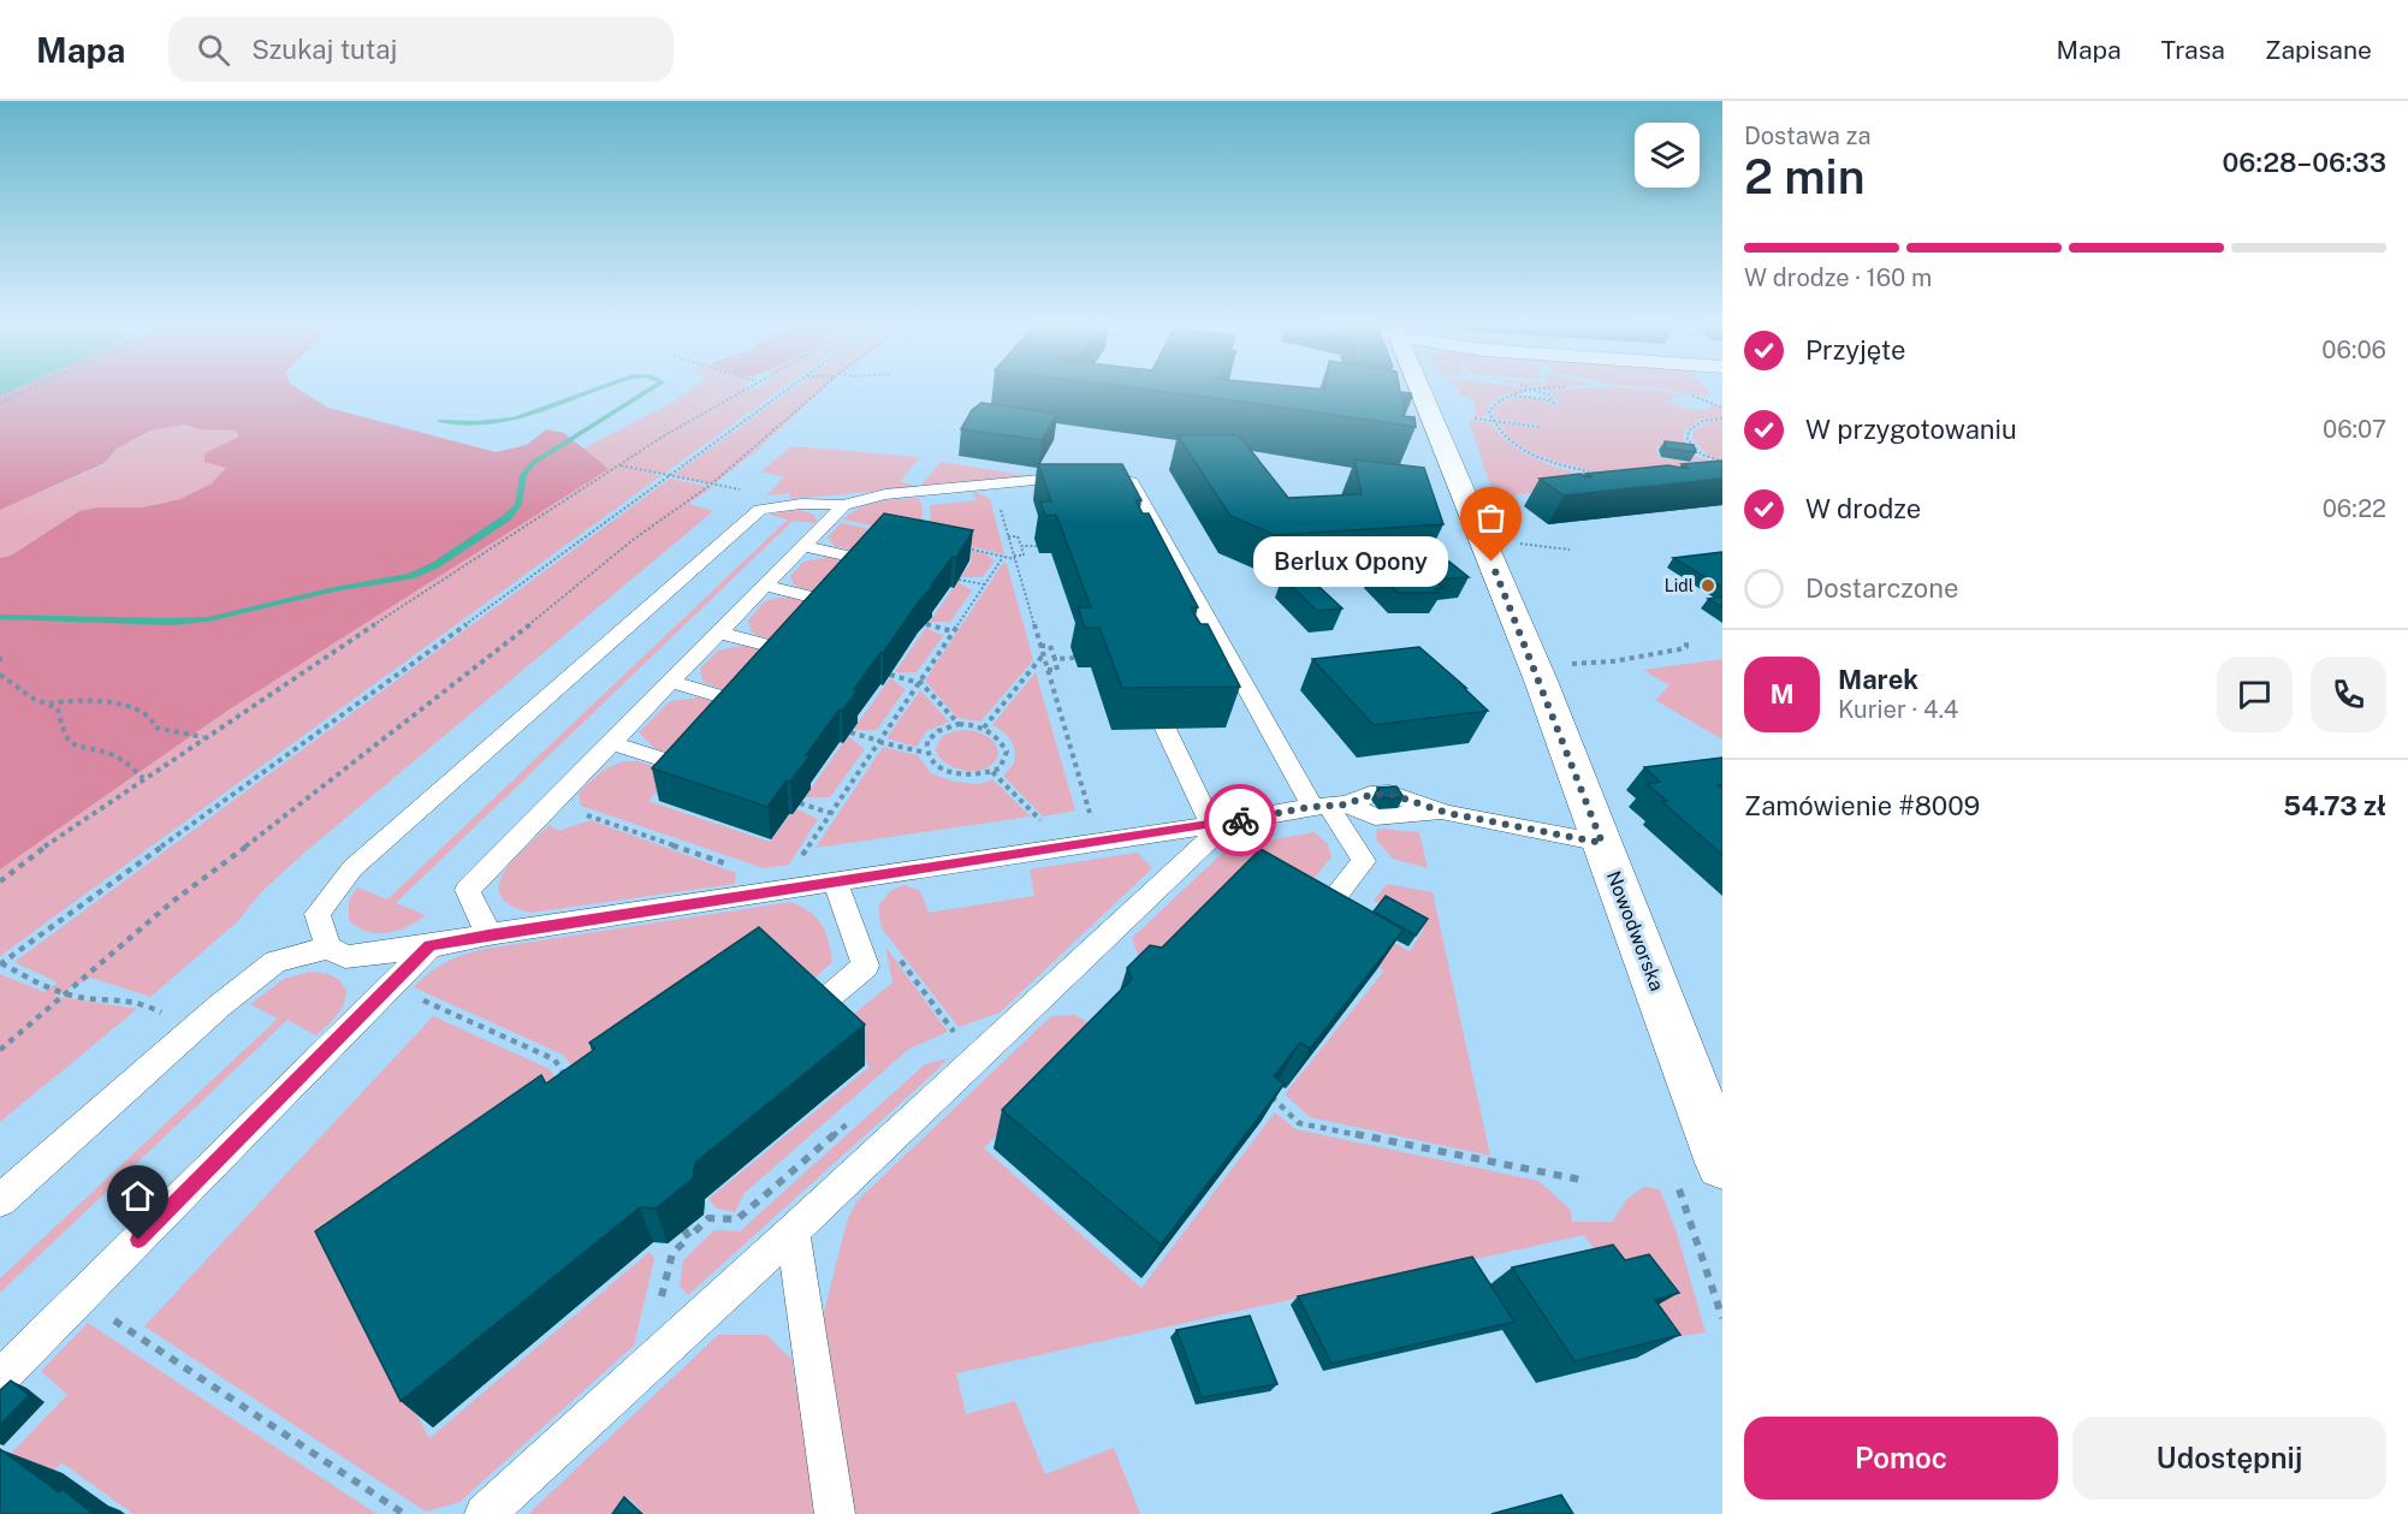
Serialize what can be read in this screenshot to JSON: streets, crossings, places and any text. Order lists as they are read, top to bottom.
{
  "streets": {
    "street": ["Nowodworska"]
  },
  "places": ["Berlux Opony", "Lidl"],
  "page": {
    "header": "Mapa",
    "search": "Szukaj tutaj",
    "nav": ["Mapa", "Trasa", "Zapisane"],
    "heading": ["2 min", "Dostawa za", "06:28–06:33"],
    "panel": [
      "Marek",
      "Kurier · 4.4",
      "Zamówienie #8009",
      "54.73 zł"
    ],
    "bar": "W drodze · 160 m",
    "list": [
      ["Przyjęte", "06:06"],
      ["W przygotowaniu", "06:07"],
      ["W drodze", "06:22"],
      "Dostarczone"
    ],
    "bubble": "Berlux Opony",
    "round": "M",
    "buttons": ["Pomoc", "Udostępnij"]
  }
}
